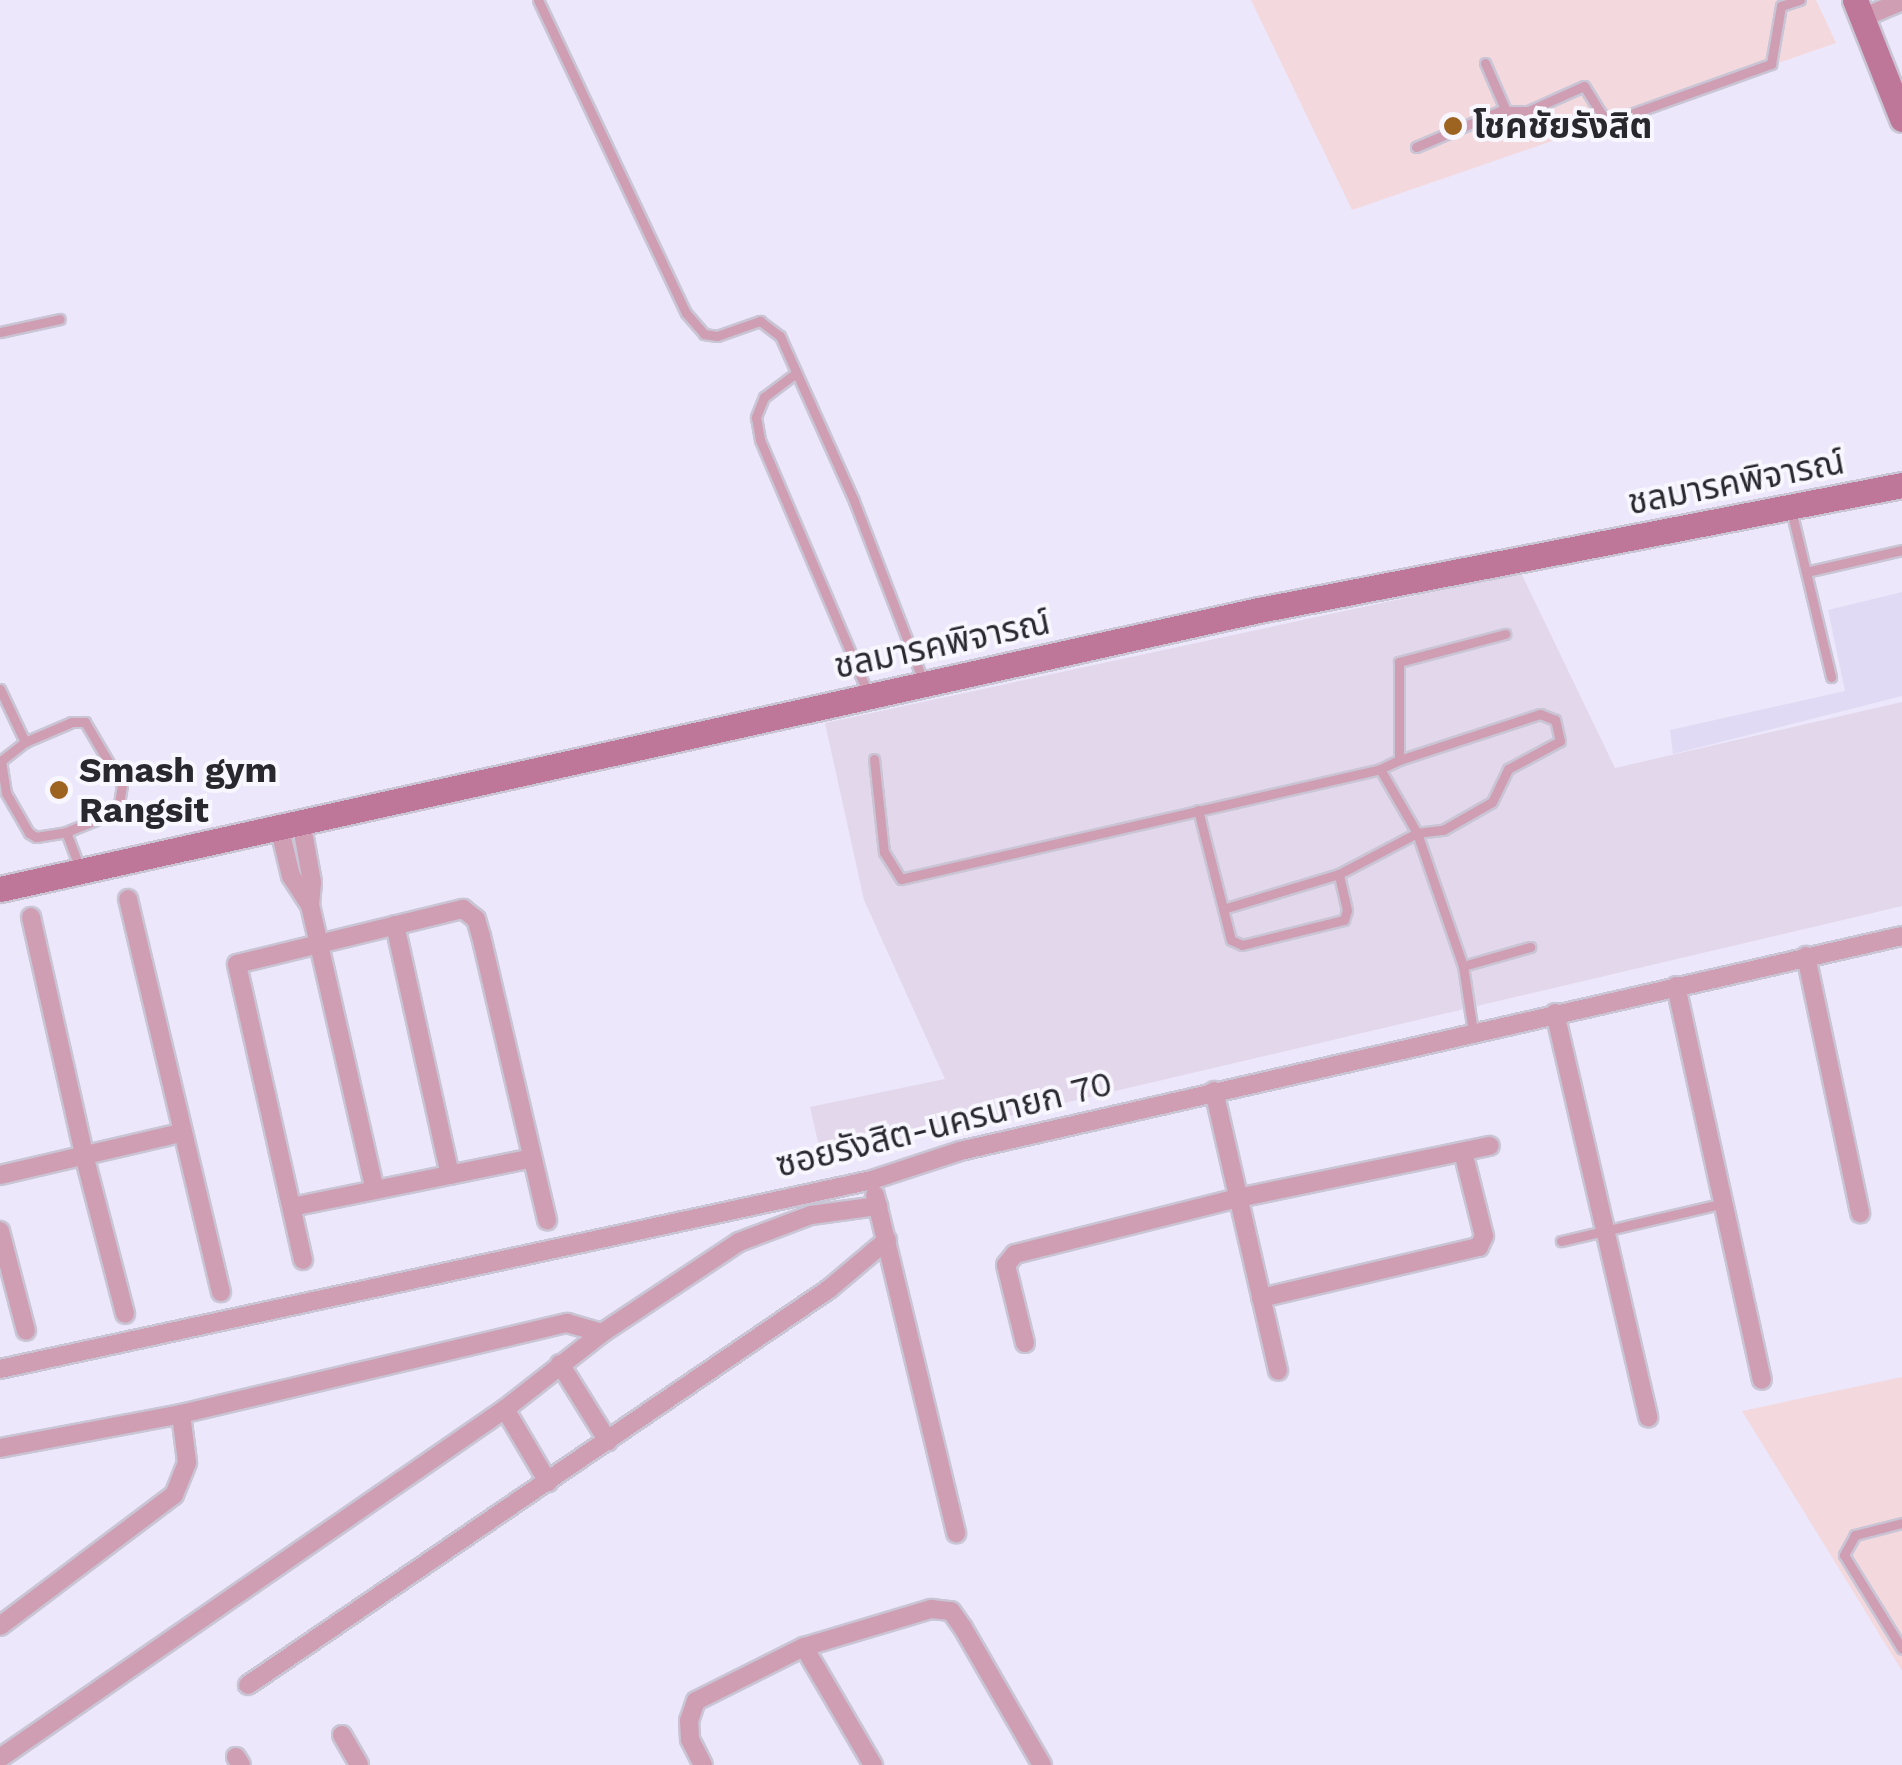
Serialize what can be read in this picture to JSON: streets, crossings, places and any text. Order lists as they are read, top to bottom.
{
  "streets": {
    "street": ["ชลมารคพิจารณ์", "ซอยรังสิต-นครนายก 70"]
  },
  "places": ["โชคชัยรังสิต", "Smash gym Rangsit"]
}
